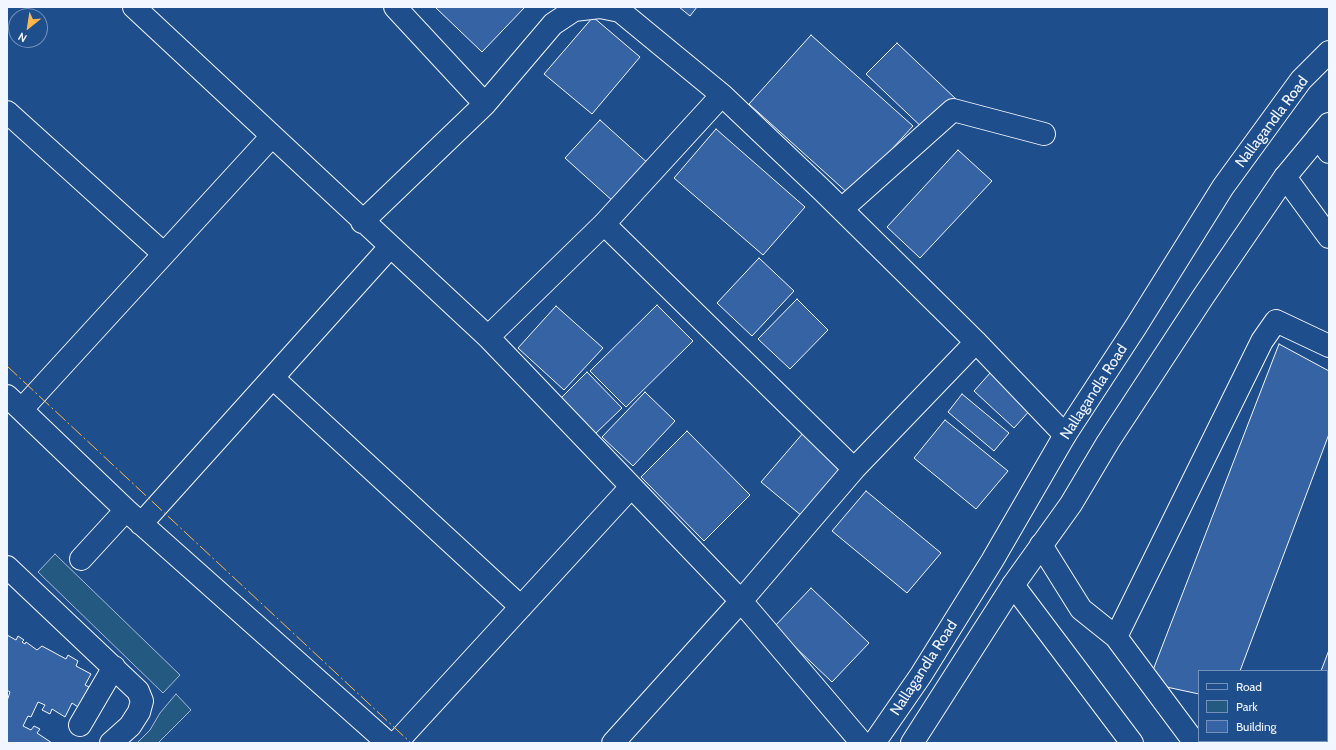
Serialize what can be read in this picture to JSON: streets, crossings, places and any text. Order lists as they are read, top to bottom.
{
  "streets": {
    "street": ["Nallagandla Road"]
  },
  "legend": ["Road", "Park", "Building"],
  "north": "bottom left"
}
